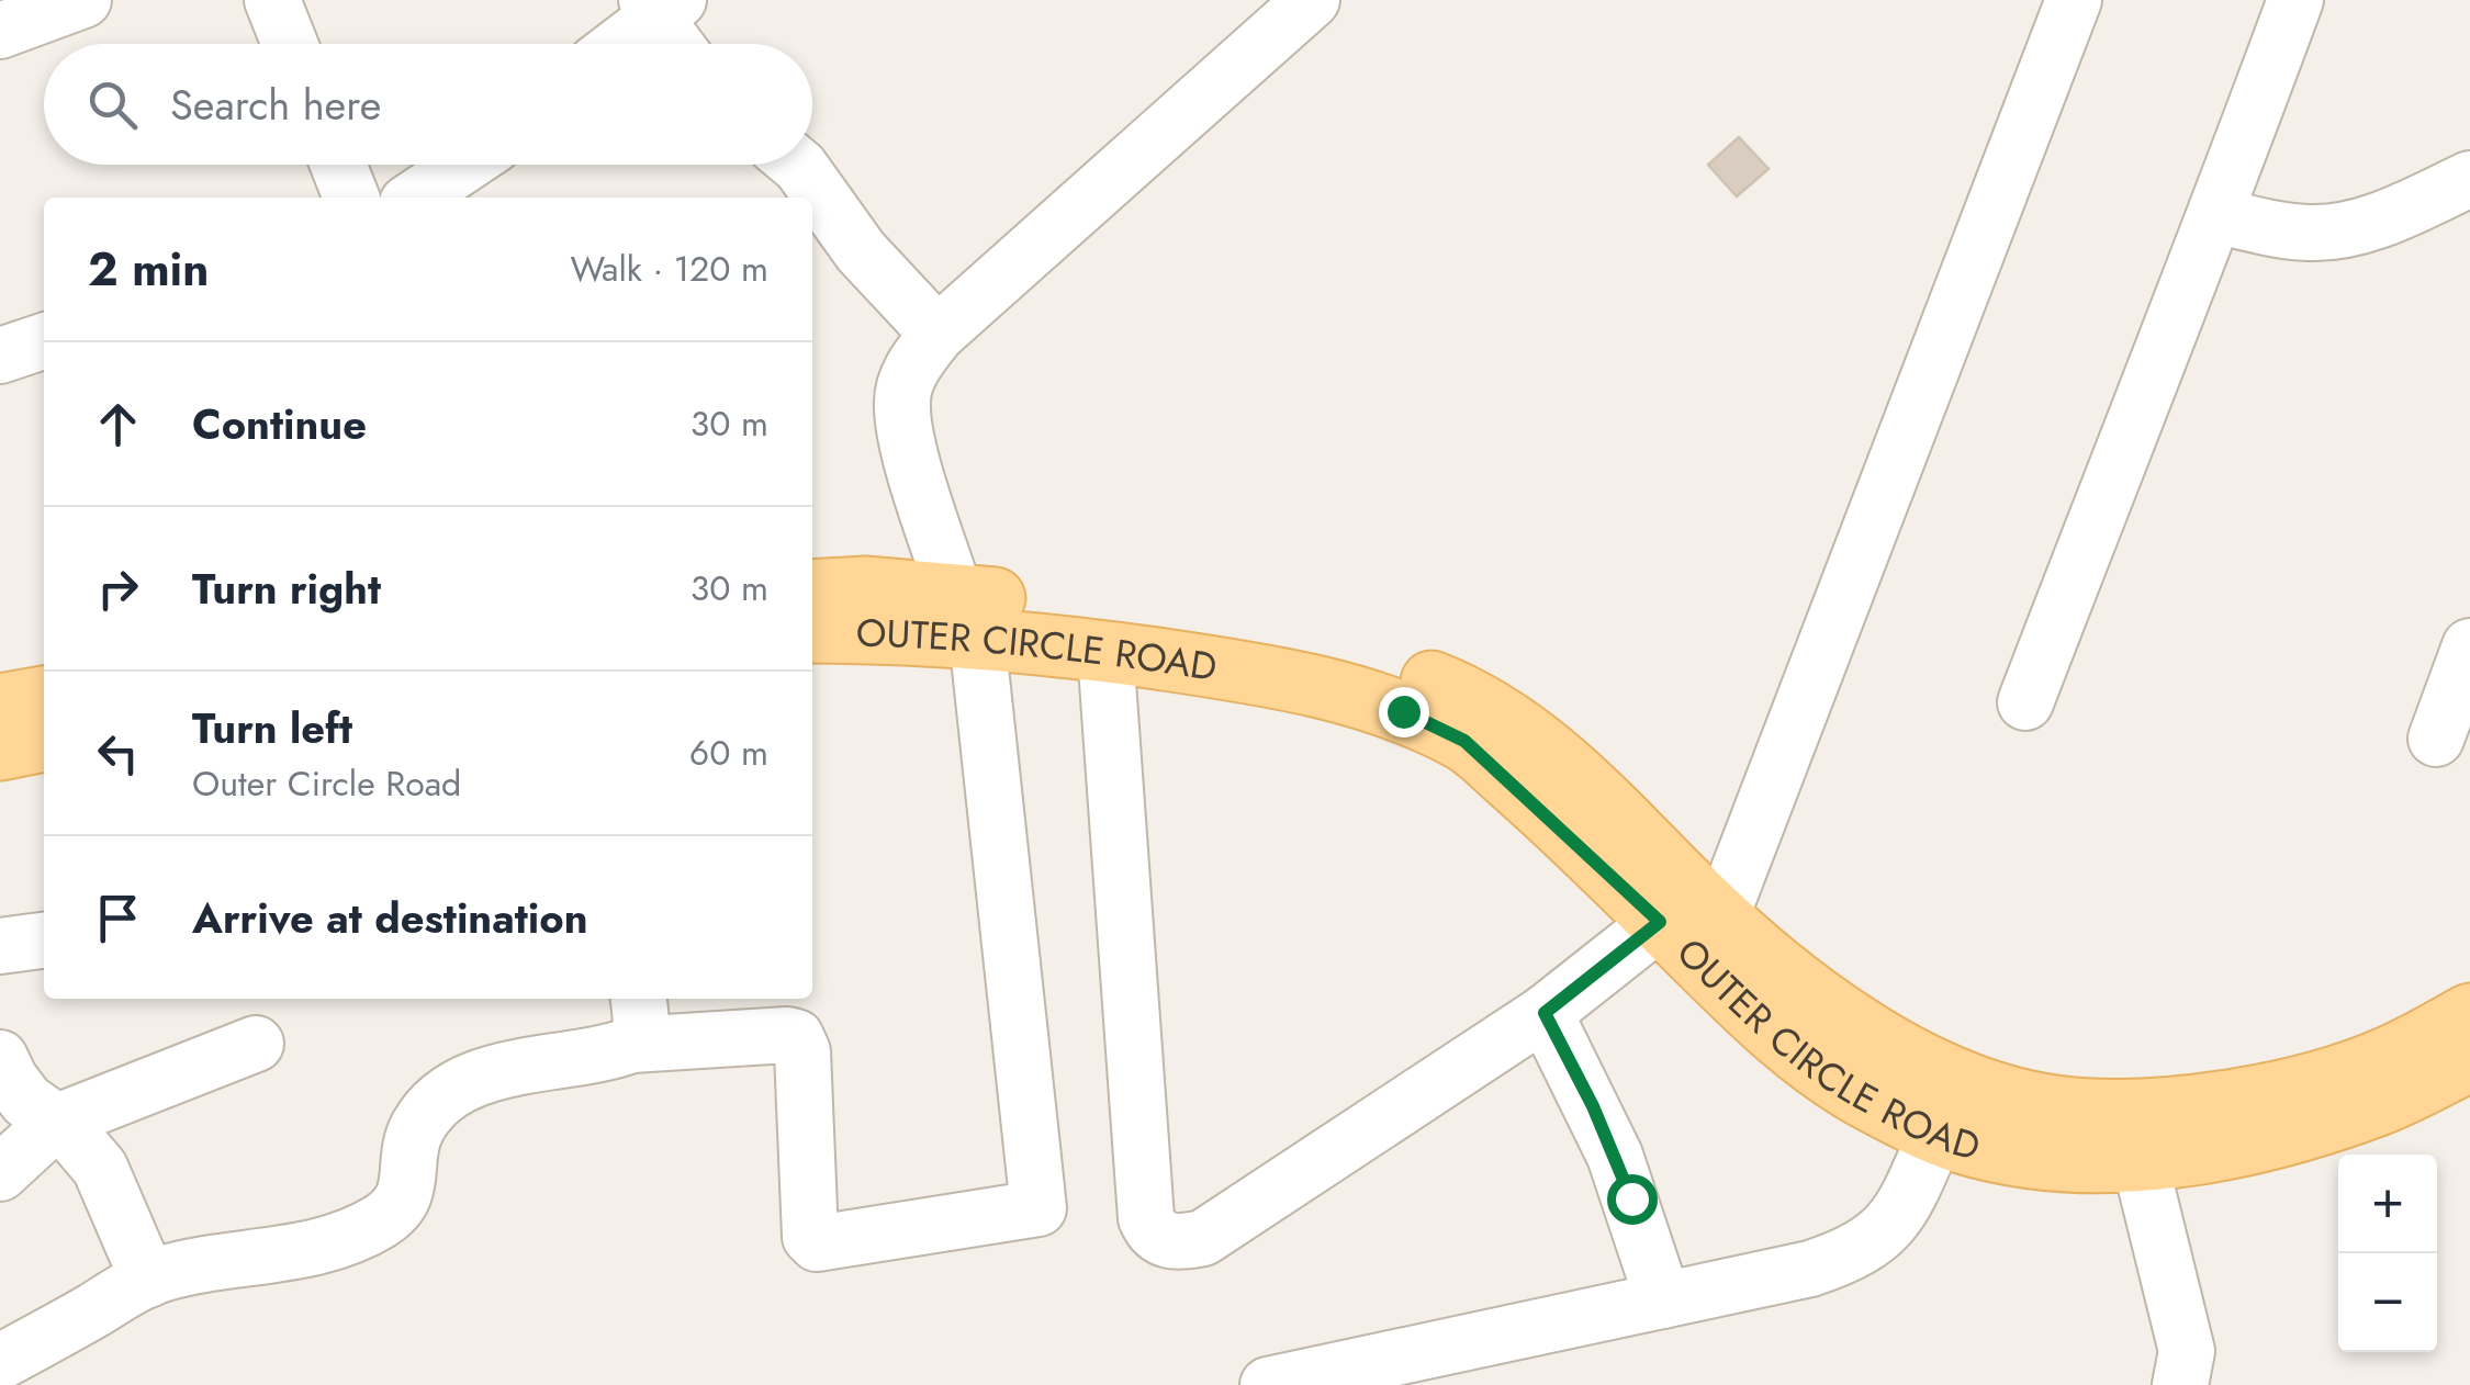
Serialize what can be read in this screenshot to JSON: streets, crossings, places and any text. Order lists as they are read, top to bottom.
{
  "streets": {
    "main road": ["OUTER CIRCLE ROAD"]
  },
  "page": {
    "search": "Search here",
    "heading": ["2 min", "Walk · 120 m"],
    "list": [
      ["Continue", "30 m"],
      ["Turn right", "30 m"],
      ["Turn left", "Outer Circle Road", "60 m"],
      "Arrive at destination"
    ],
    "map_buttons": ["+", "−"]
  }
}
